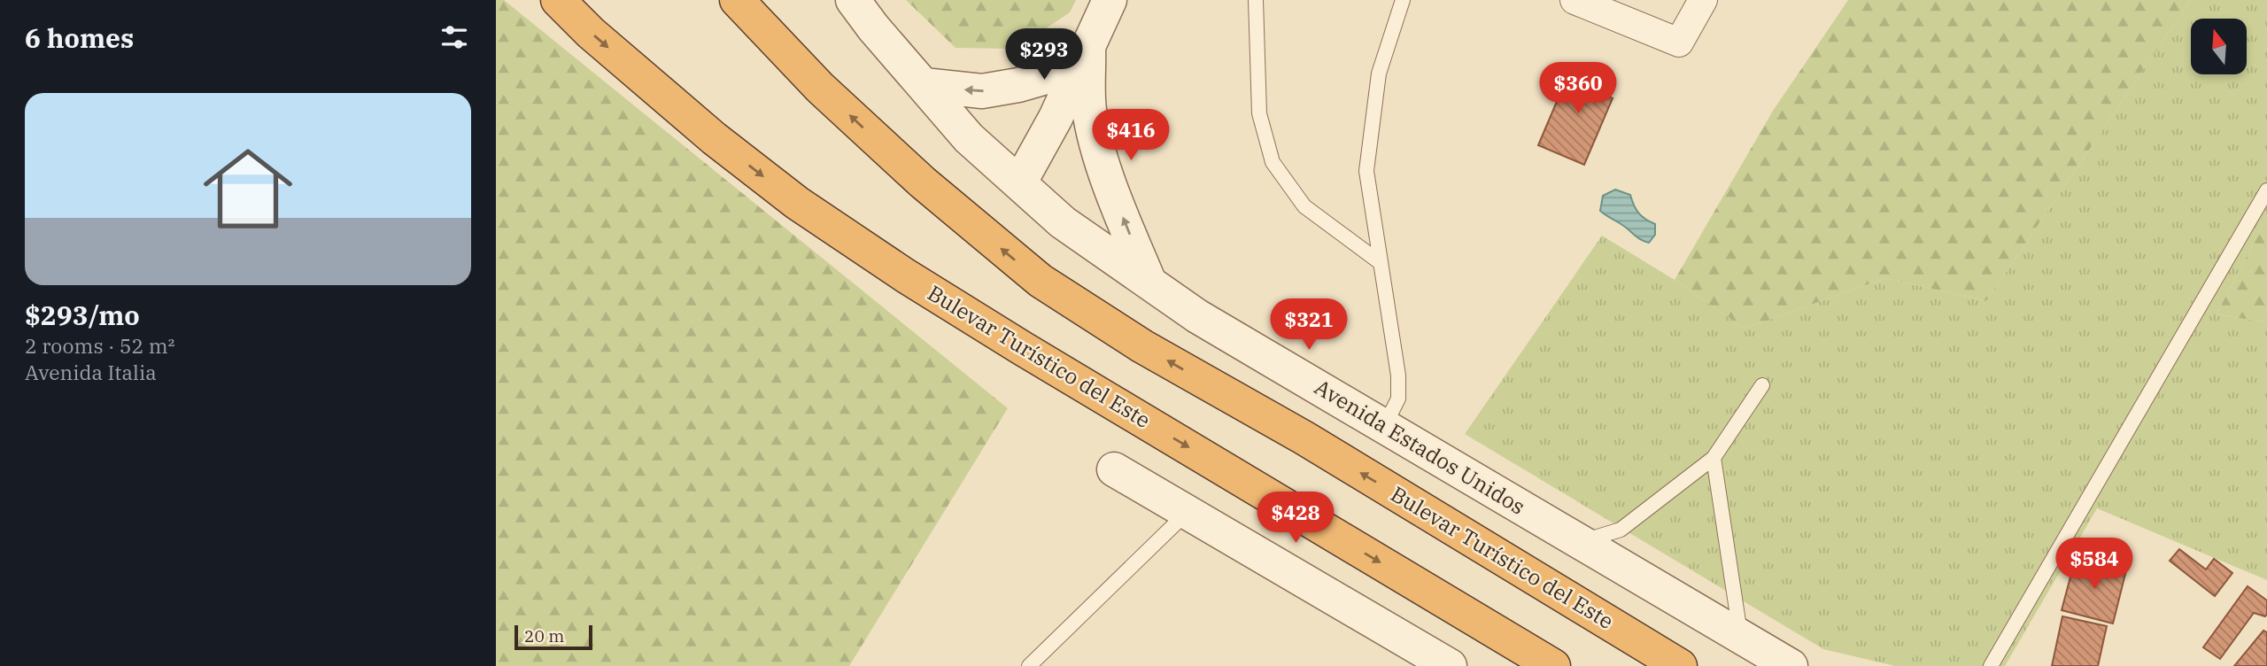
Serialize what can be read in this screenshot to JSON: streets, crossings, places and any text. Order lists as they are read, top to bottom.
{
  "streets": {
    "highway": ["Bulevar Turístico del Este"],
    "street": ["Avenida Estados Unidos"]
  },
  "scale_bar": "20 m",
  "north": "top",
  "page": {
    "heading": "6 homes",
    "price": [
      "$293",
      "$360",
      "$416",
      "$321",
      "$428",
      "$584"
    ],
    "list": [
      {
        "name": "$293/mo",
        "note": "2 rooms · 52 m² · Avenida Italia"
      }
    ],
    "scale": "20 m"
  }
}
